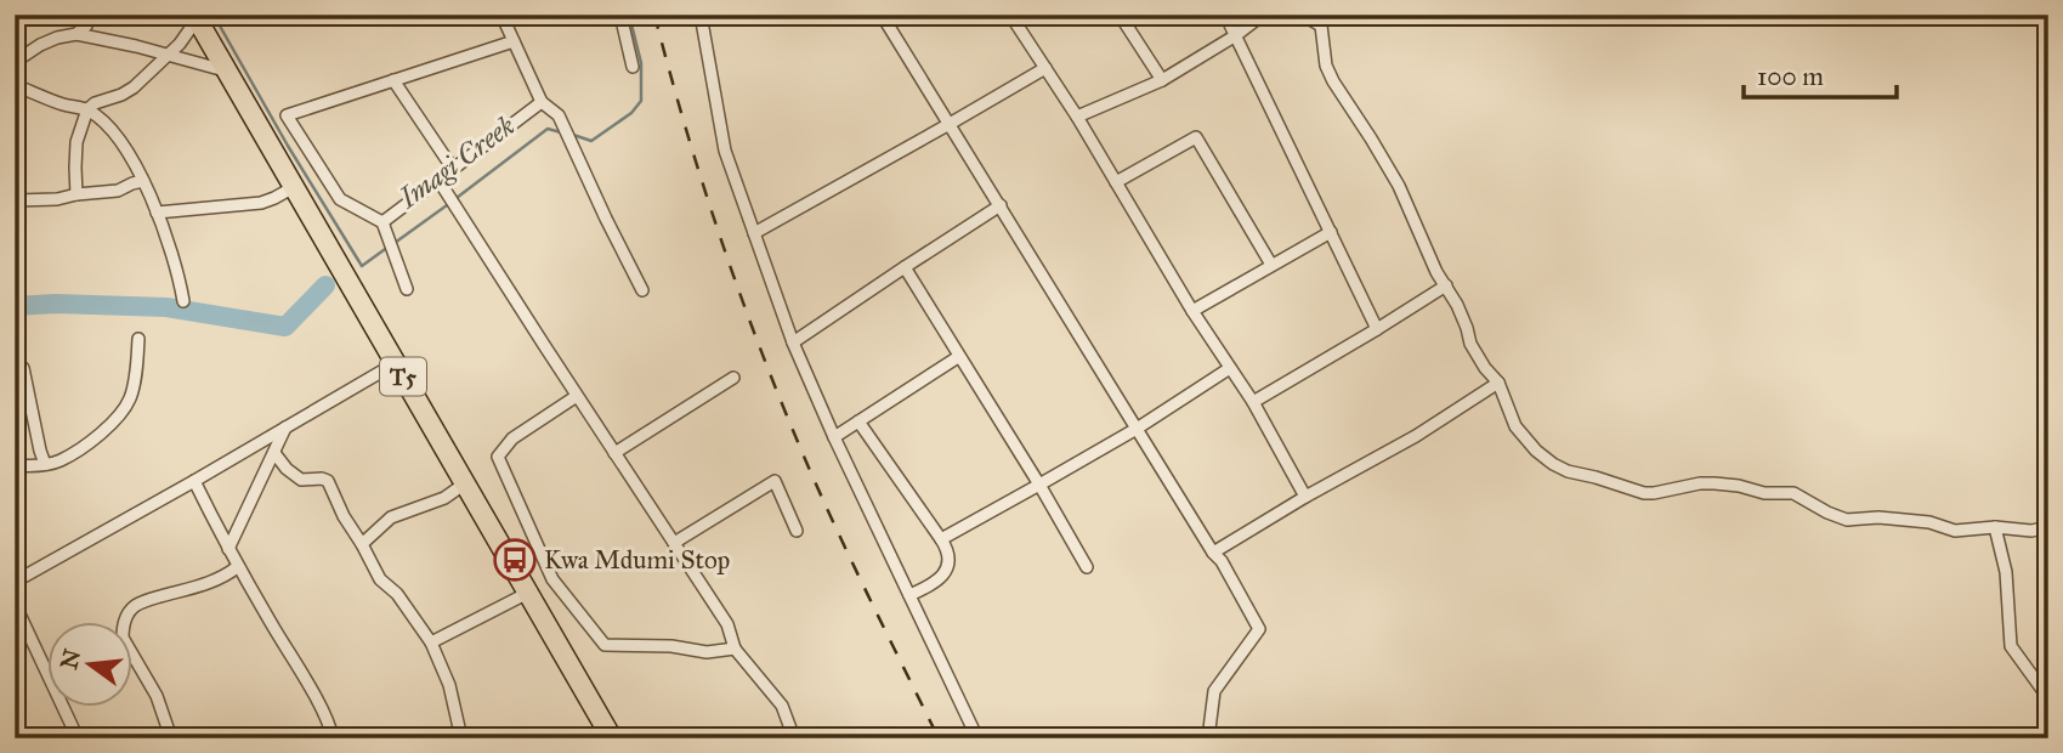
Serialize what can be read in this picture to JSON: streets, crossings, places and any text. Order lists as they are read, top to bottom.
{
  "streets": {
    "highway": ["T5"]
  },
  "water": ["Imagi Creek"],
  "places": {
    "bus stop": ["Kwa Mdumi Stop"]
  },
  "scale_bar": "100 m",
  "north": "left"
}
